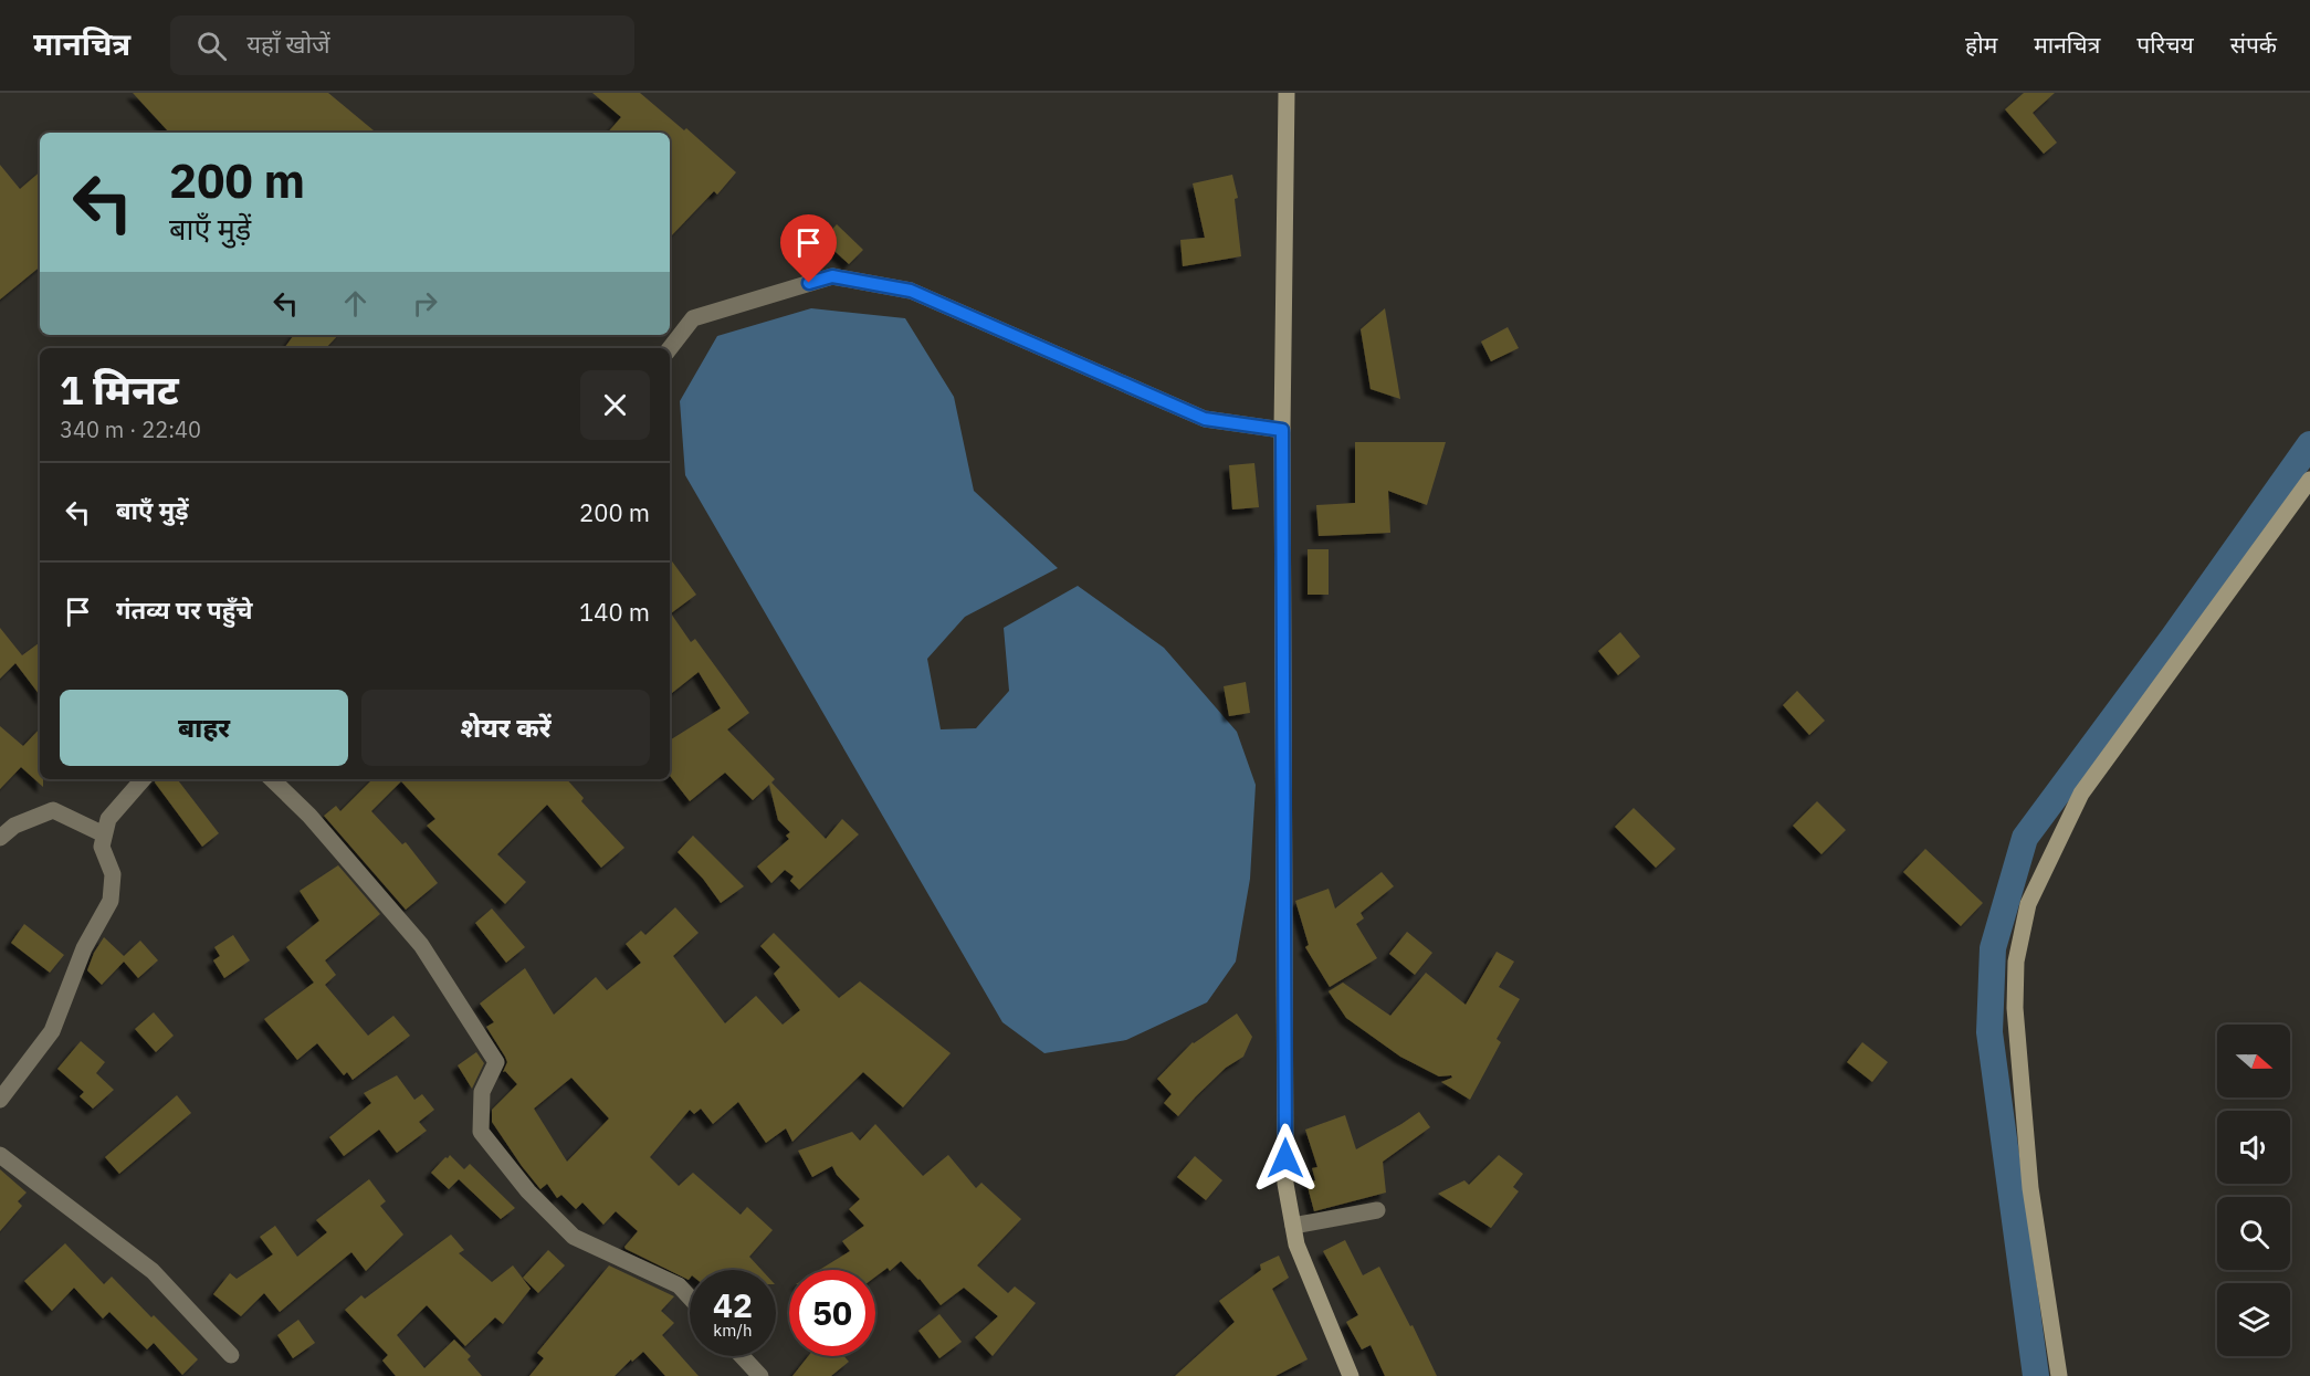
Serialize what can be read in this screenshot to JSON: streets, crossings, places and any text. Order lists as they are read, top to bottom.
{
  "north": "right",
  "page": {
    "header": "मानचित्र",
    "search": "यहाँ खोजें",
    "nav": [
      "होम",
      "मानचित्र",
      "परिचय",
      "संपर्क"
    ],
    "turn": ["200 m", "बाएँ मुड़ें"],
    "heading": ["1 मिनट", "340 m · 22:40"],
    "list": [
      {
        "name": "बाएँ मुड़ें",
        "value": "200 m"
      },
      {
        "name": "गंतव्य पर पहुँचे",
        "value": "140 m"
      }
    ],
    "buttons": ["बाहर", "शेयर करें"],
    "speed": "42 km/h",
    "limit": "50"
  }
}
